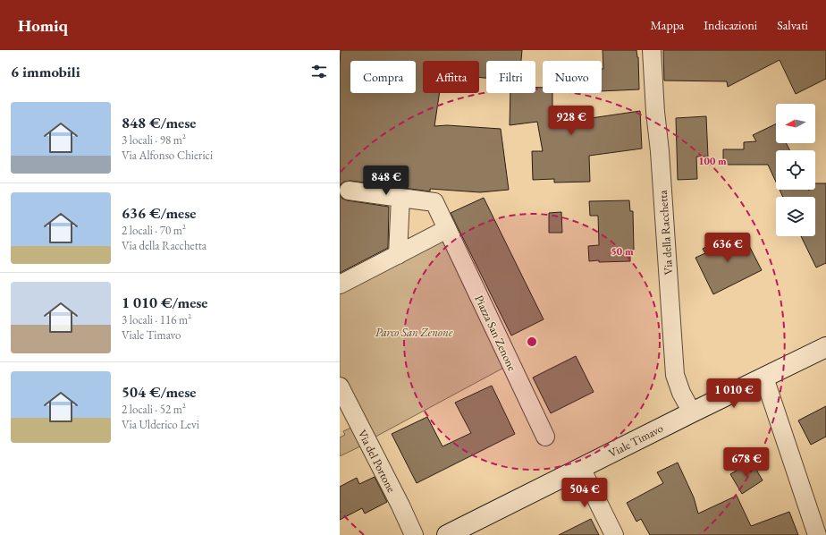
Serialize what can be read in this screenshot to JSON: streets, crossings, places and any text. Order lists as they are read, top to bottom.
{
  "streets": {
    "main road": ["Viale Timavo"],
    "street": ["Via della Racchetta", "Piazza San Zenone", "Via del Portone"]
  },
  "crossings": [
    ["Via della Racchetta", "Viale Timavo"]
  ],
  "parks": ["Parco San Zenone"],
  "north": "left",
  "page": {
    "header": "Homiq",
    "nav": ["Mappa", "Indicazioni", "Salvati"],
    "heading": "6 immobili",
    "chip": [
      "Compra",
      "Affitta",
      "Filtri",
      "Nuovo"
    ],
    "list": [
      {
        "name": "848 €/mese",
        "note": "3 locali · 98 m² · Via Alfonso Chierici"
      },
      {
        "name": "636 €/mese",
        "note": "2 locali · 70 m² · Via della Racchetta"
      },
      {
        "name": "1 010 €/mese",
        "note": "3 locali · 116 m² · Viale Timavo"
      },
      {
        "name": "504 €/mese",
        "note": "2 locali · 52 m² · Via Ulderico Levi"
      }
    ],
    "price": [
      "928 €",
      "848 €",
      "636 €",
      "1 010 €",
      "678 €",
      "504 €"
    ]
  },
  "rings": ["100 m", "50 m"]
}
